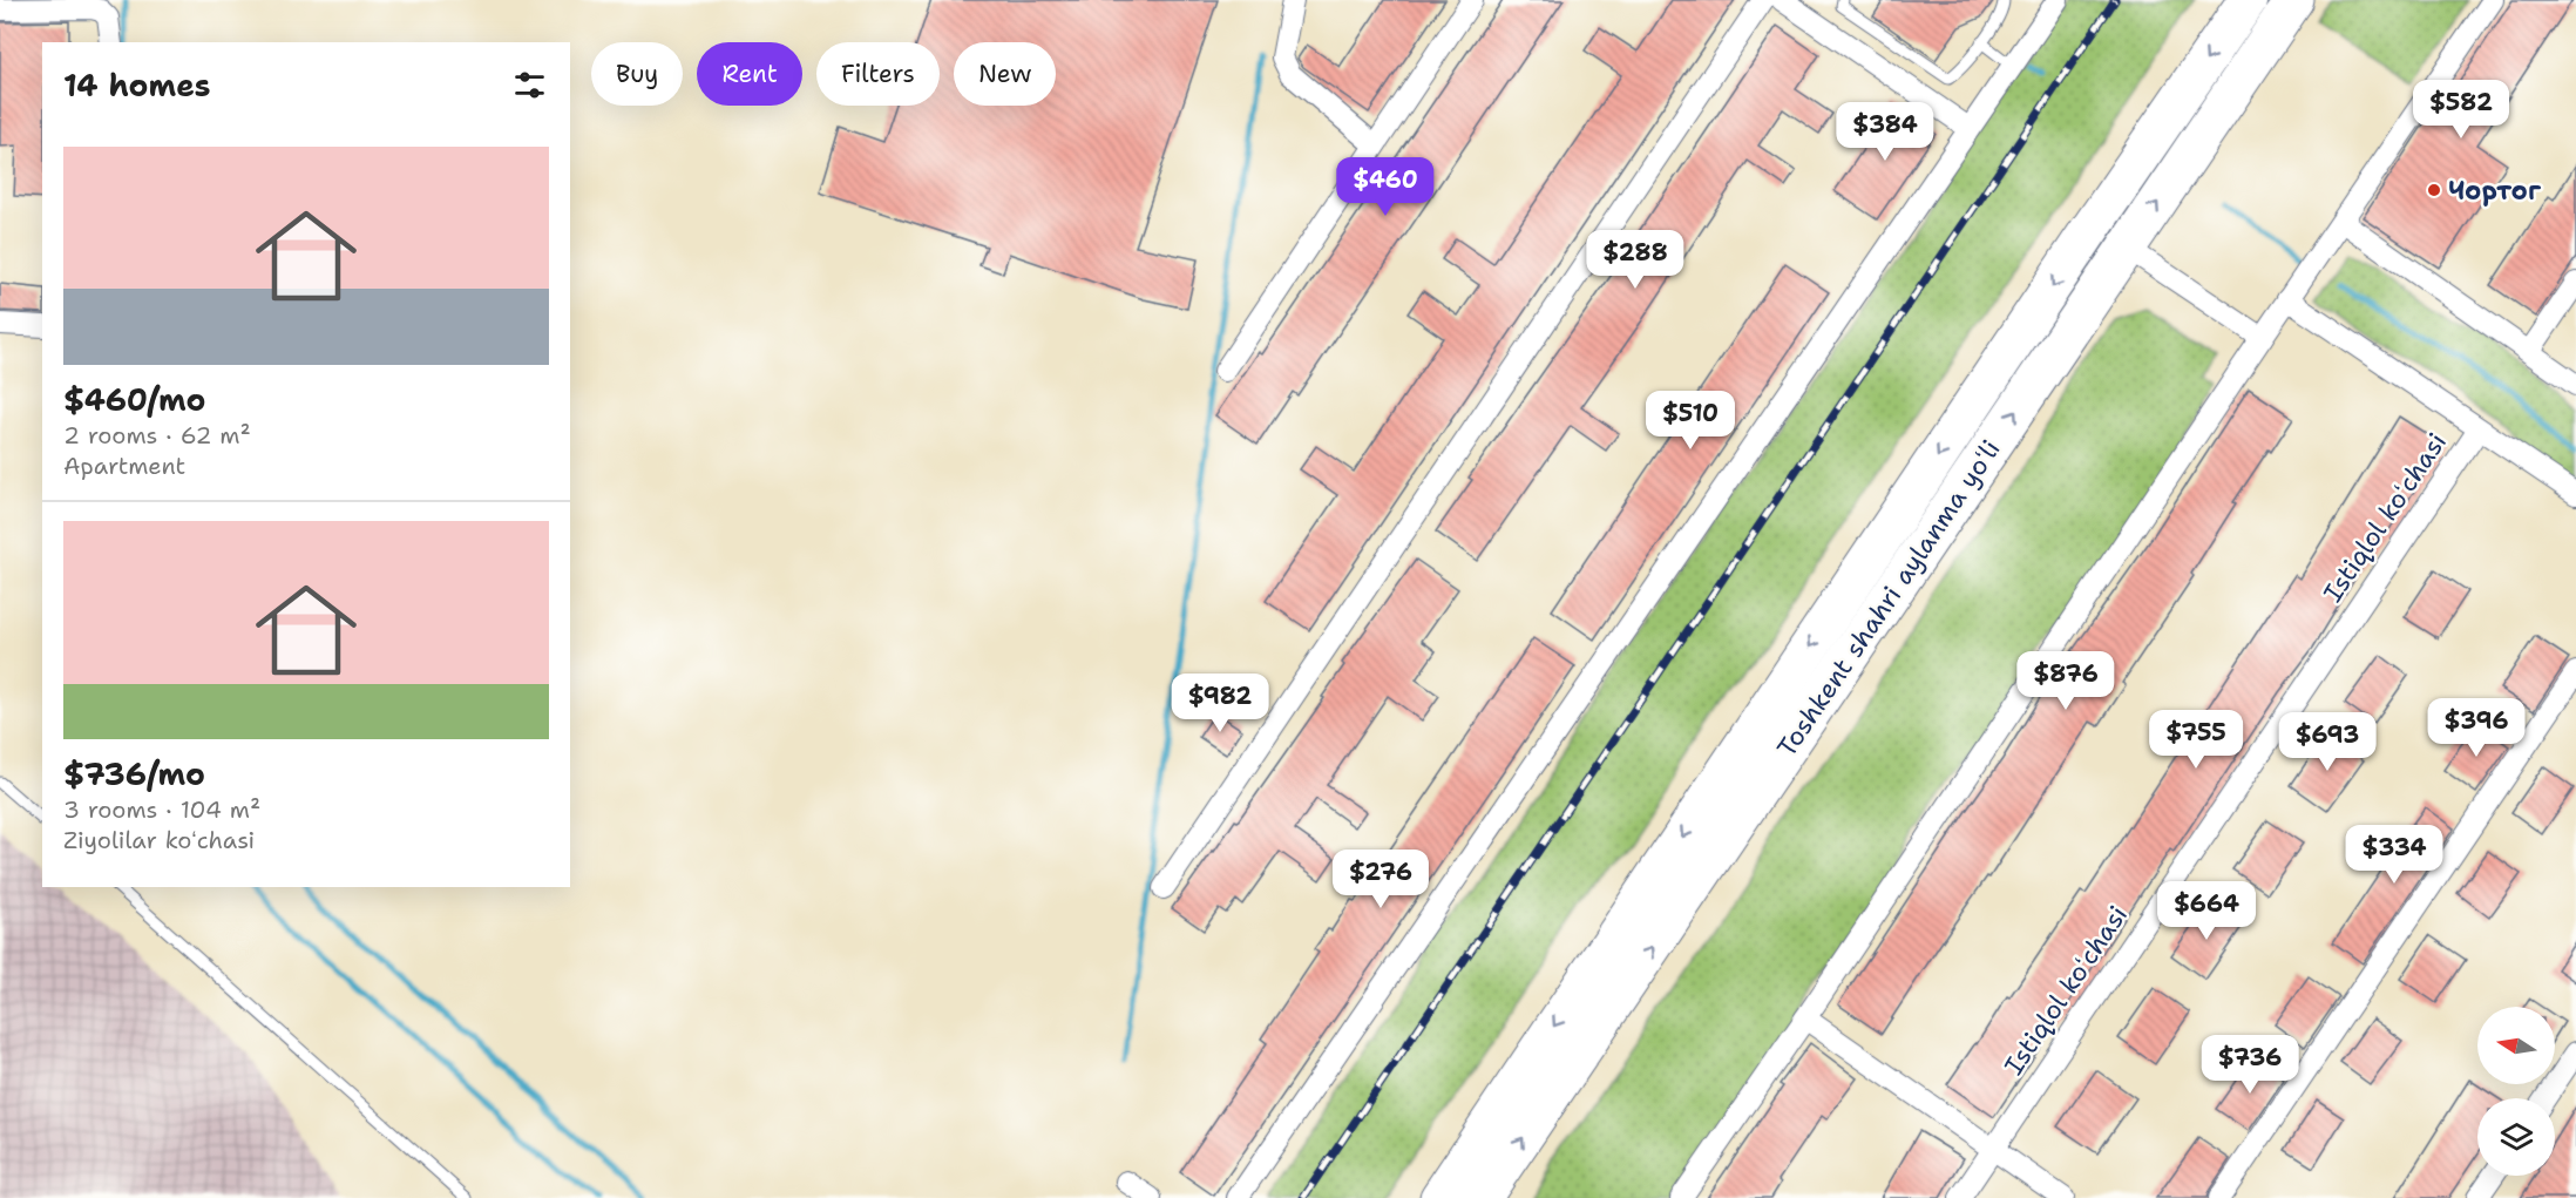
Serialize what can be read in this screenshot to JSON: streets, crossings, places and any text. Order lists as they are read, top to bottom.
{
  "streets": {
    "highway": ["Toshkent shahri aylanma yoʻli"],
    "street": ["Istiqlol koʻchasi"]
  },
  "places": ["Чортог"],
  "north": "left",
  "page": {
    "chip": [
      "Buy",
      "Rent",
      "Filters",
      "New"
    ],
    "heading": "14 homes",
    "price": [
      "$582",
      "$384",
      "$460",
      "$288",
      "$510",
      "$876",
      "$982",
      "$396",
      "$755",
      "$693",
      "$334",
      "$276",
      "$664",
      "$736"
    ],
    "list": [
      {
        "name": "$460/mo",
        "note": "2 rooms · 62 m² · Apartment"
      },
      {
        "name": "$736/mo",
        "note": "3 rooms · 104 m² · Ziyolilar koʻchasi"
      }
    ]
  }
}
